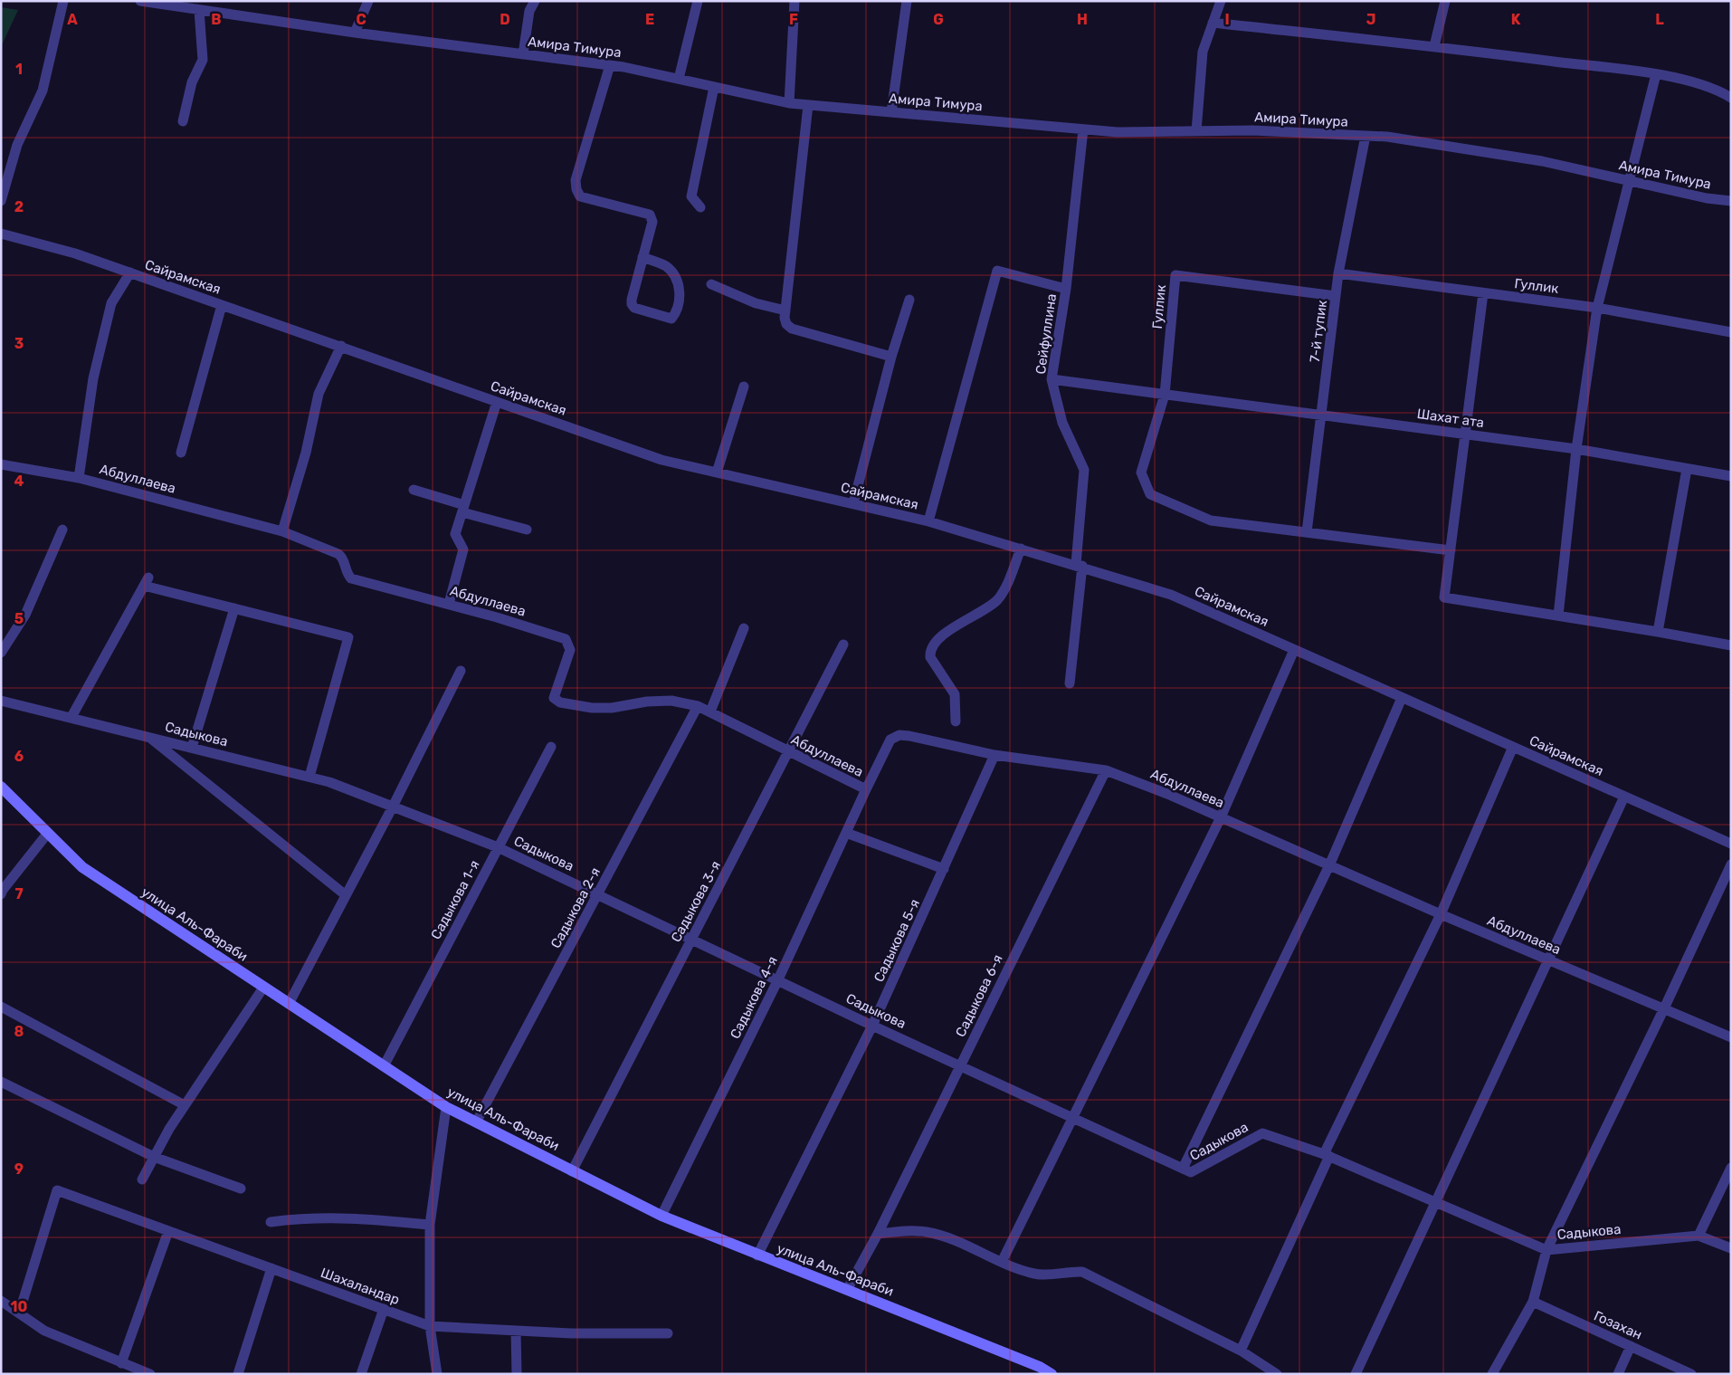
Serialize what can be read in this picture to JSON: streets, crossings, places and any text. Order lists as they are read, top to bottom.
{
  "streets": {
    "main road": ["улица Аль-Фараби"],
    "street": [
      "Амира Тимура",
      "Сайрамская",
      "Гуллик",
      "7-й тупик",
      "Сейфуллина",
      "Шахат ата",
      "Абдуллаева",
      "Садыкова",
      "Садыкова 1-я",
      "Садыкова 3-я",
      "Садыкова 2-я",
      "Садыкова 5-я",
      "Садыкова 6-я",
      "Садыкова 4-я",
      "Шахаландар",
      "Гозахан"
    ]
  },
  "crossings": [
    ["Амира Тимура", "7-й тупик"],
    ["Амира Тимура", "Сейфуллина"],
    ["Сайрамская", "Сейфуллина"],
    ["Гуллик", "7-й тупик"],
    ["Гуллик", "Шахат ата"],
    ["7-й тупик", "Шахат ата"],
    ["Сейфуллина", "Шахат ата"],
    ["Абдуллаева", "Садыкова 3-я"],
    ["Абдуллаева", "Садыкова 2-я"],
    ["Абдуллаева", "Садыкова 5-я"],
    ["Абдуллаева", "Садыкова 6-я"],
    ["Абдуллаева", "Садыкова 4-я"],
    ["Садыкова", "Садыкова 1-я"],
    ["Садыкова", "Садыкова 3-я"],
    ["Садыкова", "Садыкова 2-я"],
    ["Садыкова", "Садыкова 5-я"],
    ["Садыкова", "Садыкова 6-я"],
    ["Садыкова", "Садыкова 4-я"],
    ["Садыкова 1-я", "улица Аль-Фараби"],
    ["Садыкова 3-я", "улица Аль-Фараби"],
    ["Садыкова 2-я", "улица Аль-Фараби"],
    ["улица Аль-Фараби", "Садыкова 5-я"],
    ["улица Аль-Фараби", "Садыкова 6-я"],
    ["улица Аль-Фараби", "Садыкова 4-я"]
  ],
  "grid": {
    "columns": [
      "A",
      "B",
      "C",
      "D",
      "E",
      "F",
      "G",
      "H",
      "I",
      "J",
      "K",
      "L"
    ],
    "rows": [
      "1",
      "2",
      "3",
      "4",
      "5",
      "6",
      "7",
      "8",
      "9",
      "10"
    ]
  }
}
